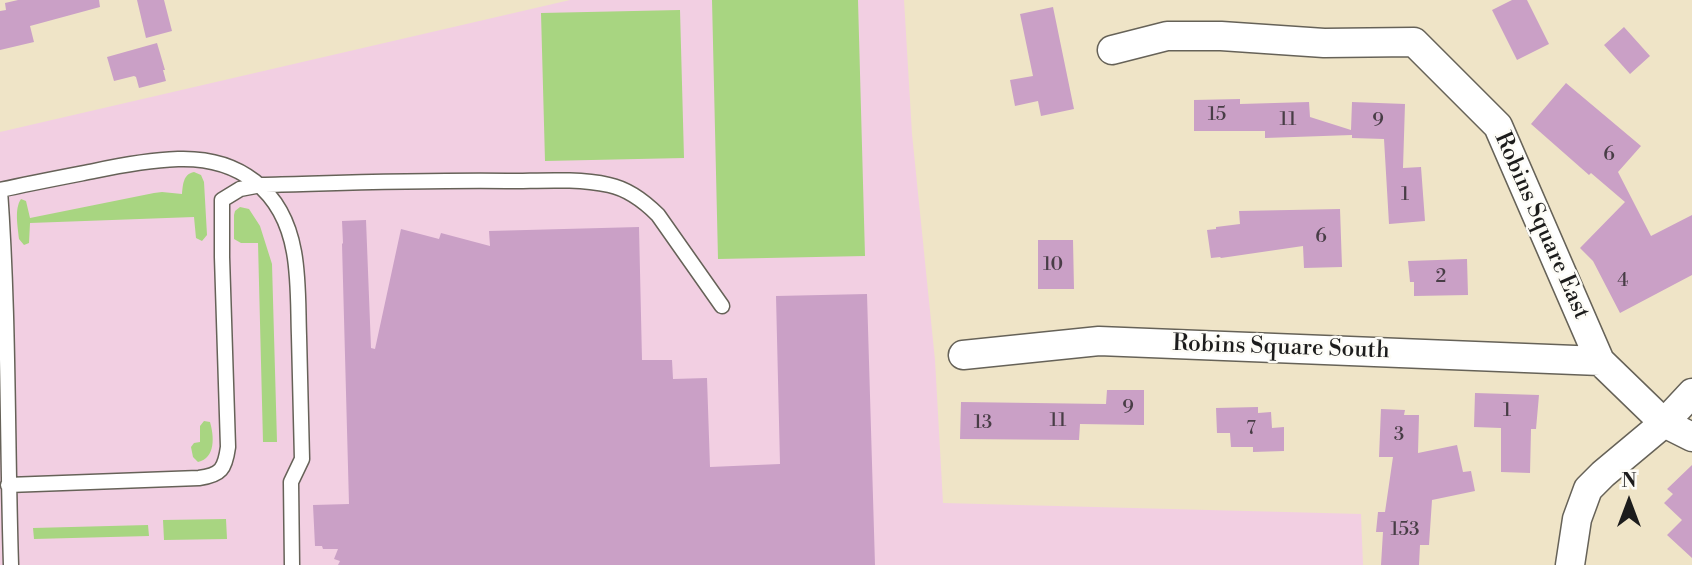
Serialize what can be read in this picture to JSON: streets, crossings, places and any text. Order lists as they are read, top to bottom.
{
  "streets": {
    "street": ["Robins Square East", "Robins Square South"]
  },
  "crossings": [
    ["Robins Square East", "Robins Square South"]
  ],
  "house_numbers": [
    "15",
    "11",
    "9",
    "6",
    "1",
    "6",
    "10",
    "2",
    "4",
    "9",
    "1",
    "11",
    "13",
    "7",
    "3",
    "153"
  ],
  "north": "top"
}
